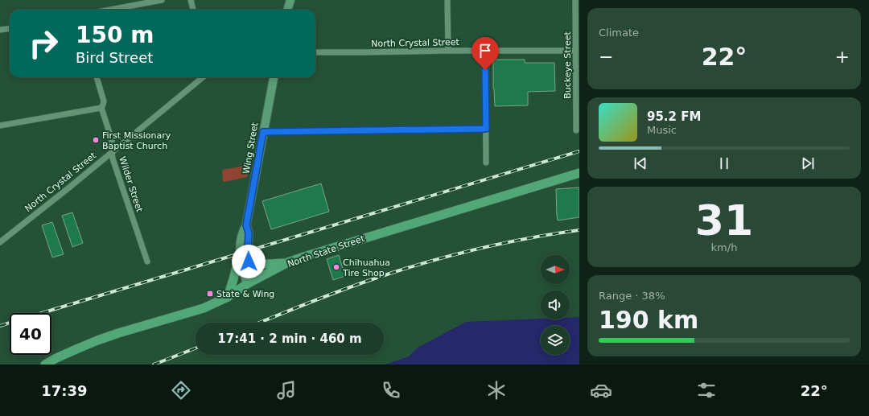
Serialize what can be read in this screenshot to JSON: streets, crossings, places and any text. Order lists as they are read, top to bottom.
{
  "streets": {
    "main road": ["North State Street"],
    "street": [
      "North Crystal Street",
      "Buckeye Street",
      "Wing Street",
      "Wilder Street"
    ]
  },
  "crossings": [
    ["North Crystal Street", "Buckeye Street"],
    ["North Crystal Street", "Wilder Street"],
    ["Wing Street", "North State Street"]
  ],
  "places": {
    "other": ["First Missionary Baptist Church", "Chihuahua Tire Shop"],
    "transit": ["State & Wing"]
  },
  "north": "right",
  "page": {
    "tile": [
      "Climate",
      ["31", "km/h"],
      ["Range · 38%", "190 km"]
    ],
    "turn": ["150 m", "Bird Street"],
    "heat": ["−", "22°", "+"],
    "song": ["95.2 FM", "Music"],
    "limit": "40",
    "trip": "17:41 · 2 min · 460 m",
    "tabs": ["17:39", "22°"]
  }
}
